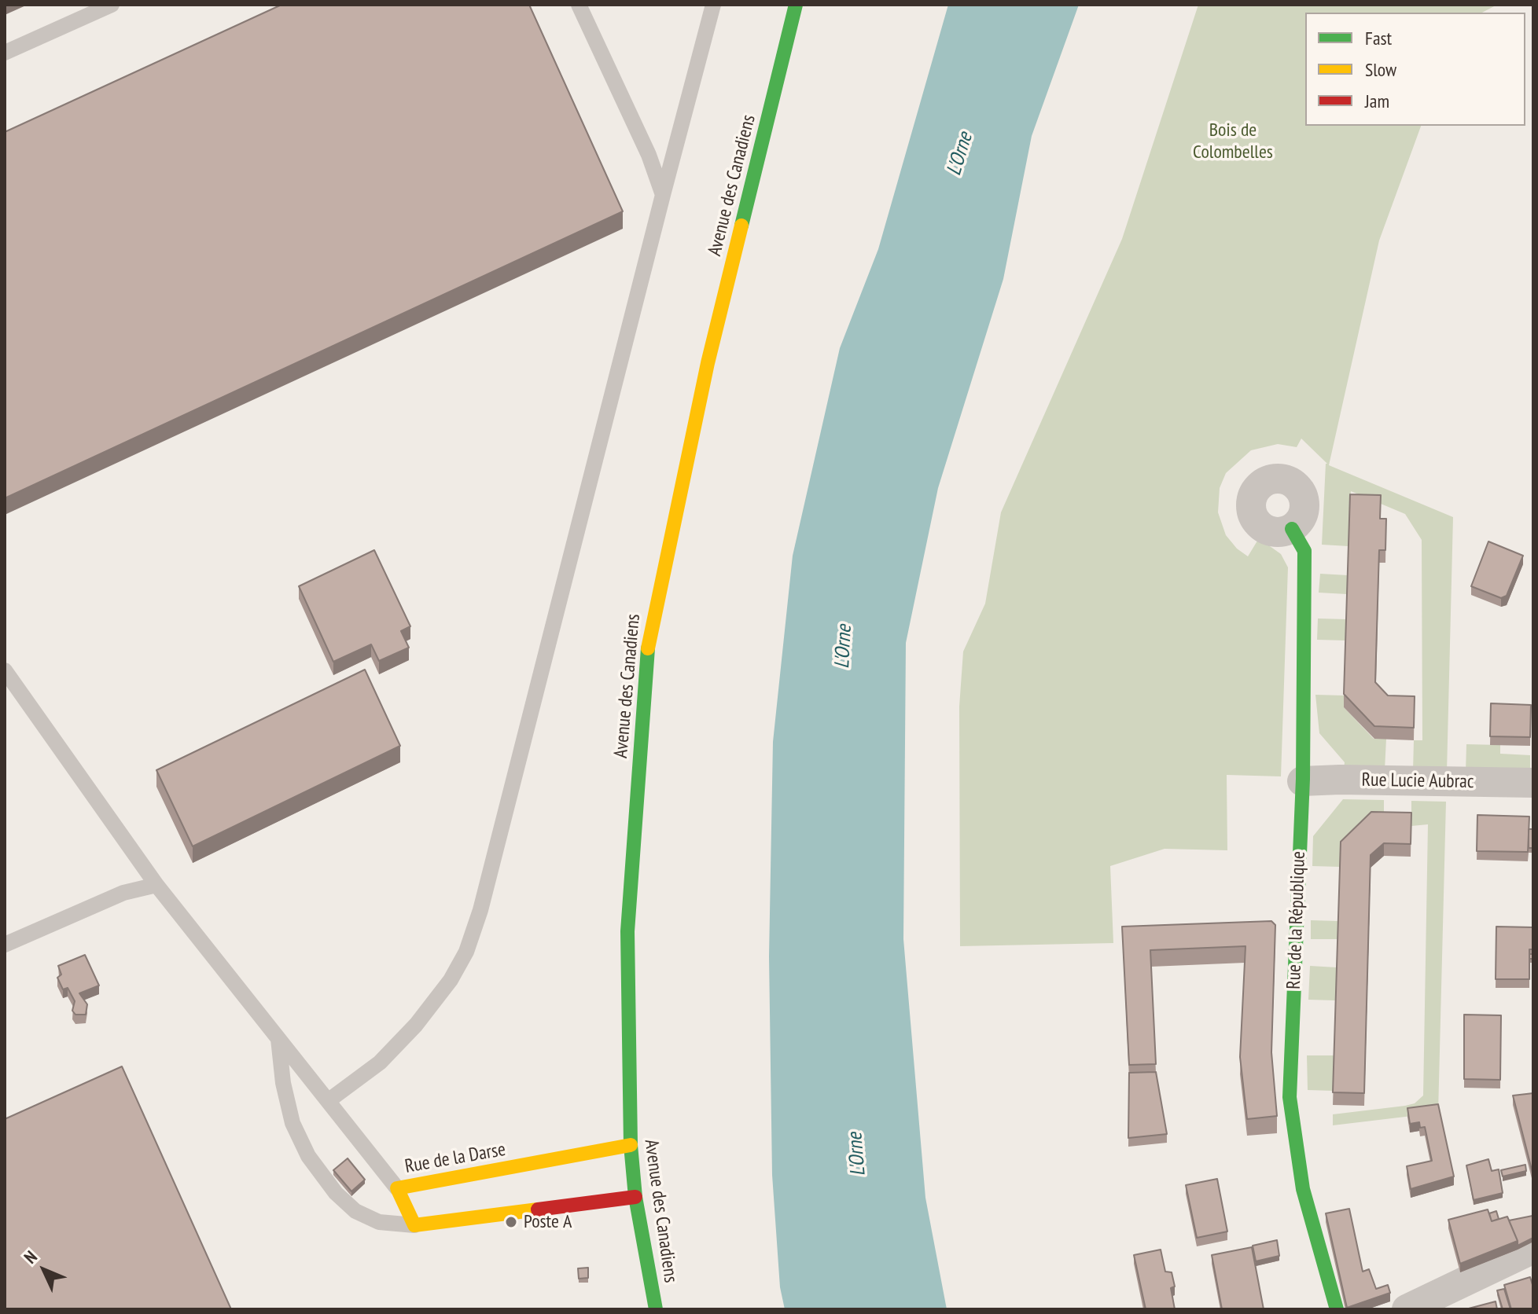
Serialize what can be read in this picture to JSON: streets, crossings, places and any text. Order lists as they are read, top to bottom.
{
  "streets": {
    "street": [
      "Avenue des Canadiens",
      "Rue Lucie Aubrac",
      "Rue de la République",
      "Rue de la Darse"
    ]
  },
  "crossings": [
    ["Avenue des Canadiens", "Rue de la Darse"],
    ["Rue Lucie Aubrac", "Rue de la République"]
  ],
  "water": ["L'Orne"],
  "parks": ["Bois de Colombelles"],
  "places": ["Poste A"],
  "legend": ["Fast", "Slow", "Jam"],
  "north": "top left"
}
